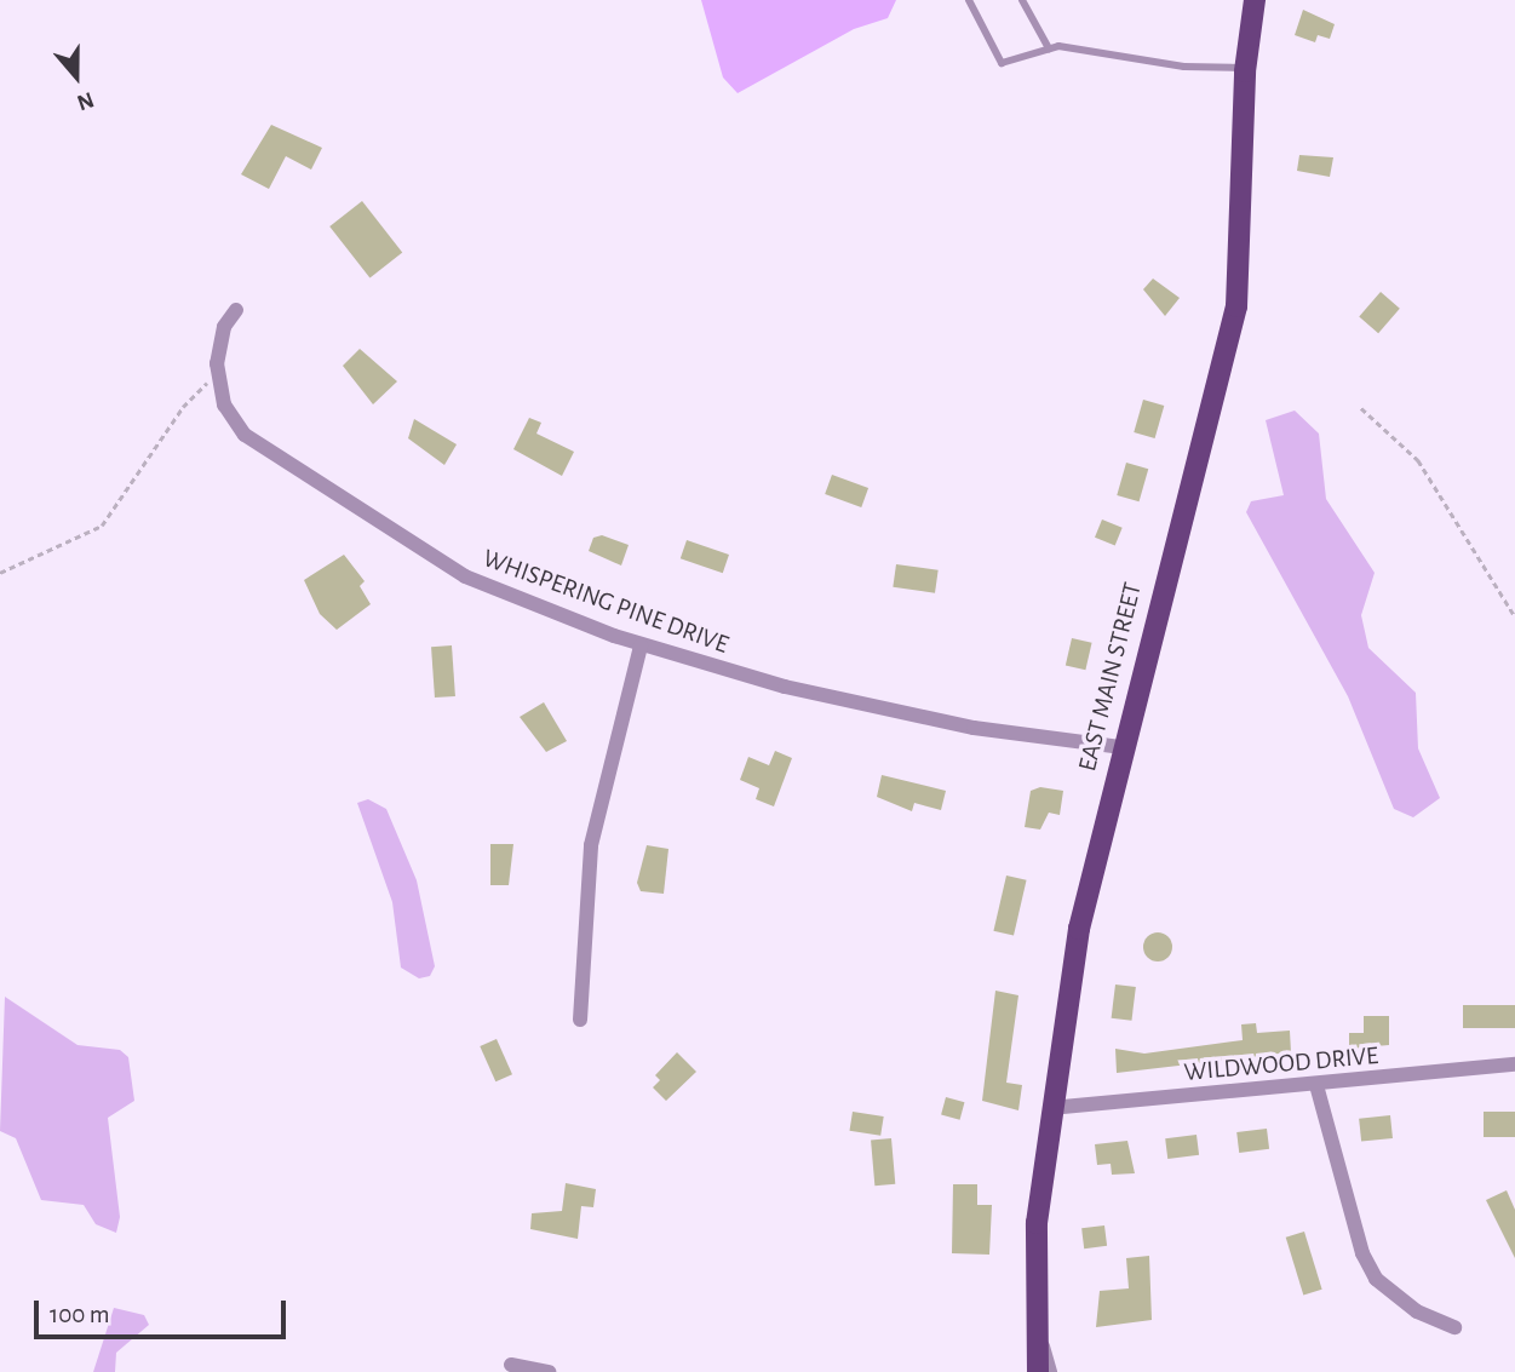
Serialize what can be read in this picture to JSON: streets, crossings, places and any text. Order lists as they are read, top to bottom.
{
  "streets": {
    "main road": ["EAST MAIN STREET"],
    "street": ["WHISPERING PINE DRIVE", "WILDWOOD DRIVE"]
  },
  "crossings": [
    ["WHISPERING PINE DRIVE", "EAST MAIN STREET"],
    ["EAST MAIN STREET", "WILDWOOD DRIVE"]
  ],
  "scale_bar": "100 m",
  "north": "bottom"
}
